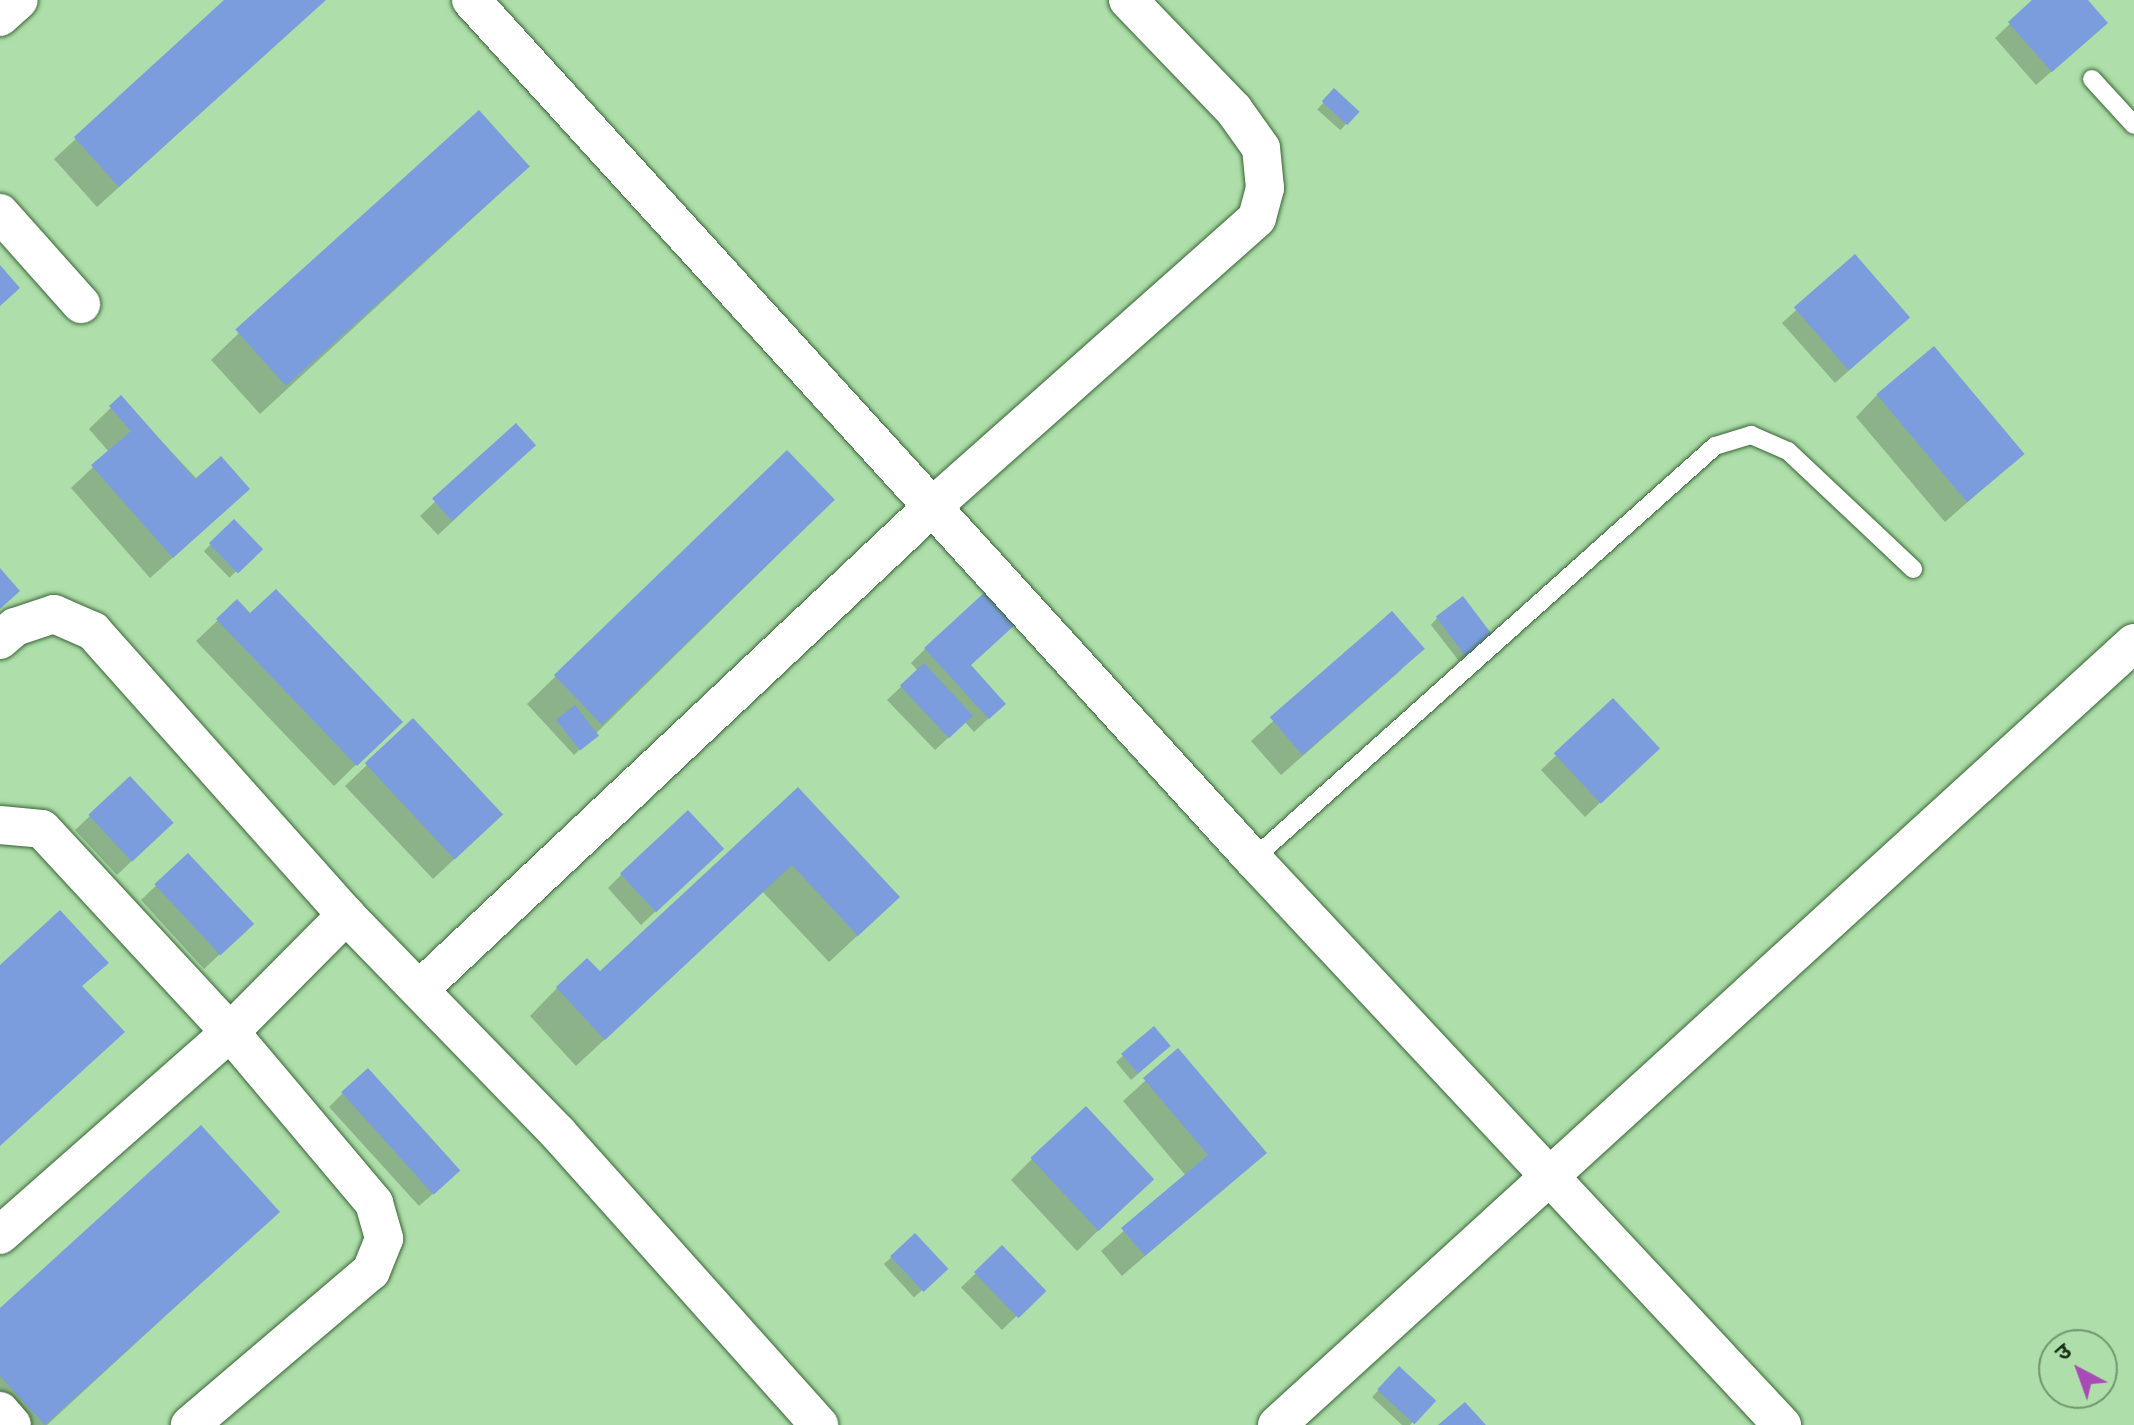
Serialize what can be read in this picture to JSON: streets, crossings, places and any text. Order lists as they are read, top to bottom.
{
  "north": "top left"
}
